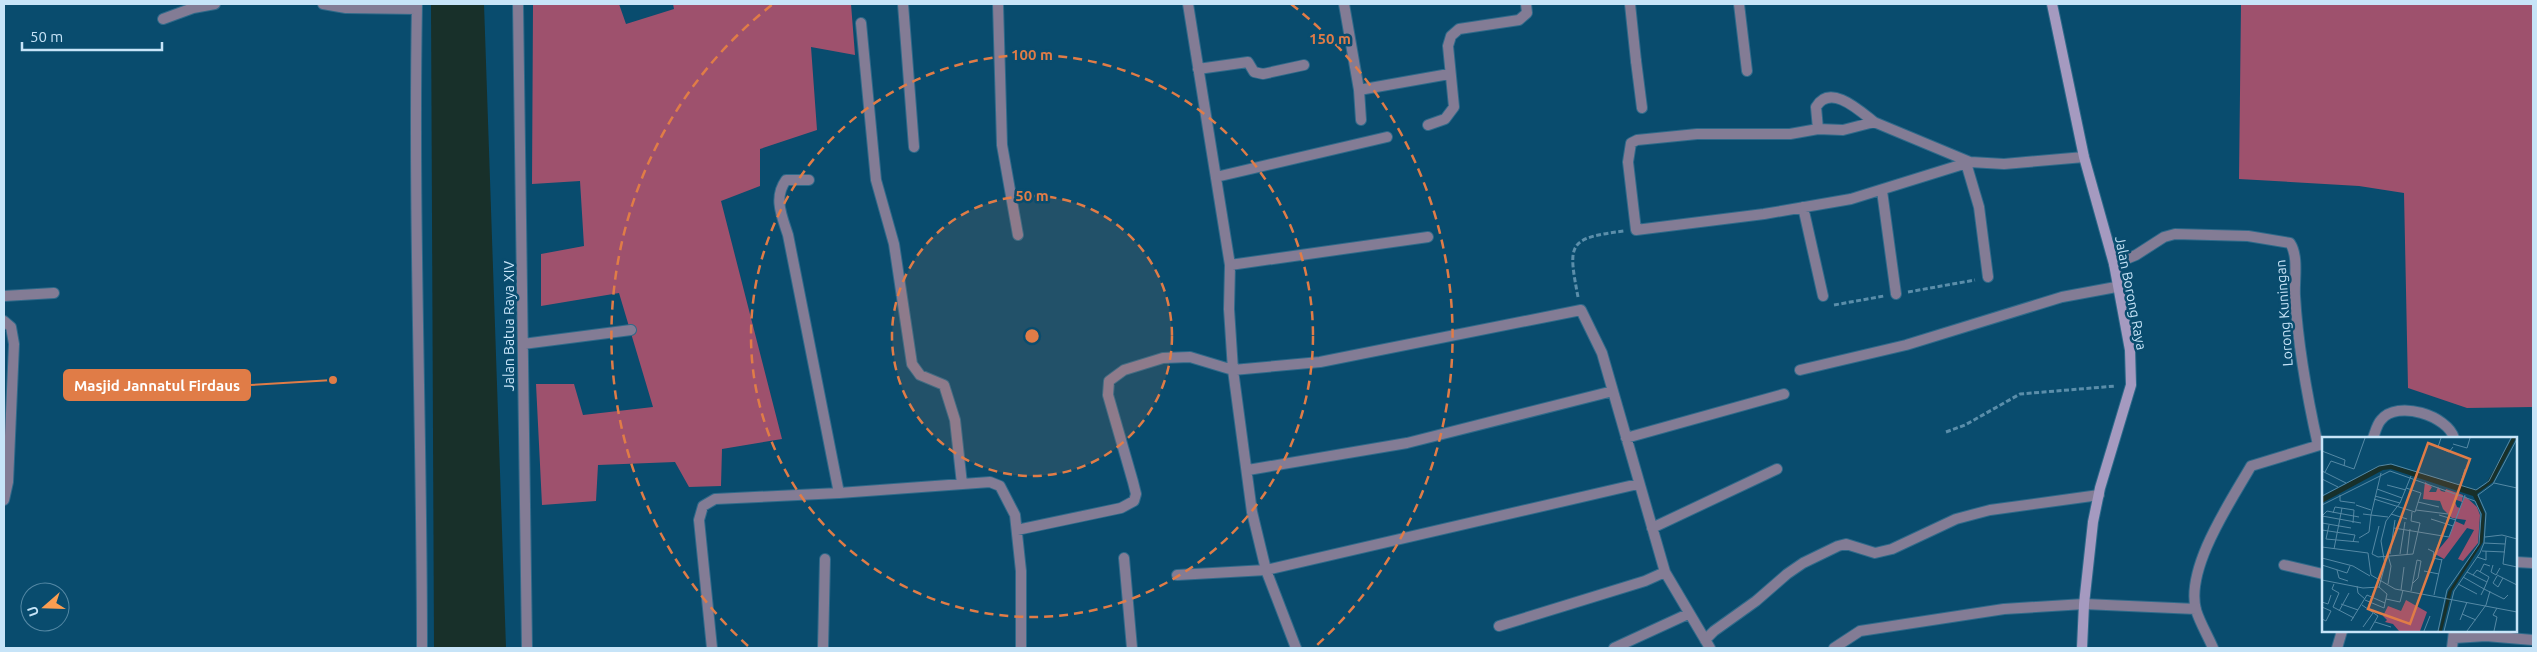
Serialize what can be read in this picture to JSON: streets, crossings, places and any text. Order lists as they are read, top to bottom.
{
  "streets": {
    "main road": ["Jalan Borong Raya"],
    "street": ["Lorong Kuningan", "Jalan Batua Raya XIV"]
  },
  "crossings": [
    ["Jalan Borong Raya", "Lorong Kuningan"]
  ],
  "places": ["Masjid Jannatul Firdaus"],
  "scale_bar": "50 m",
  "north": "left",
  "rings": ["150 m", "100 m", "50 m"]
}
